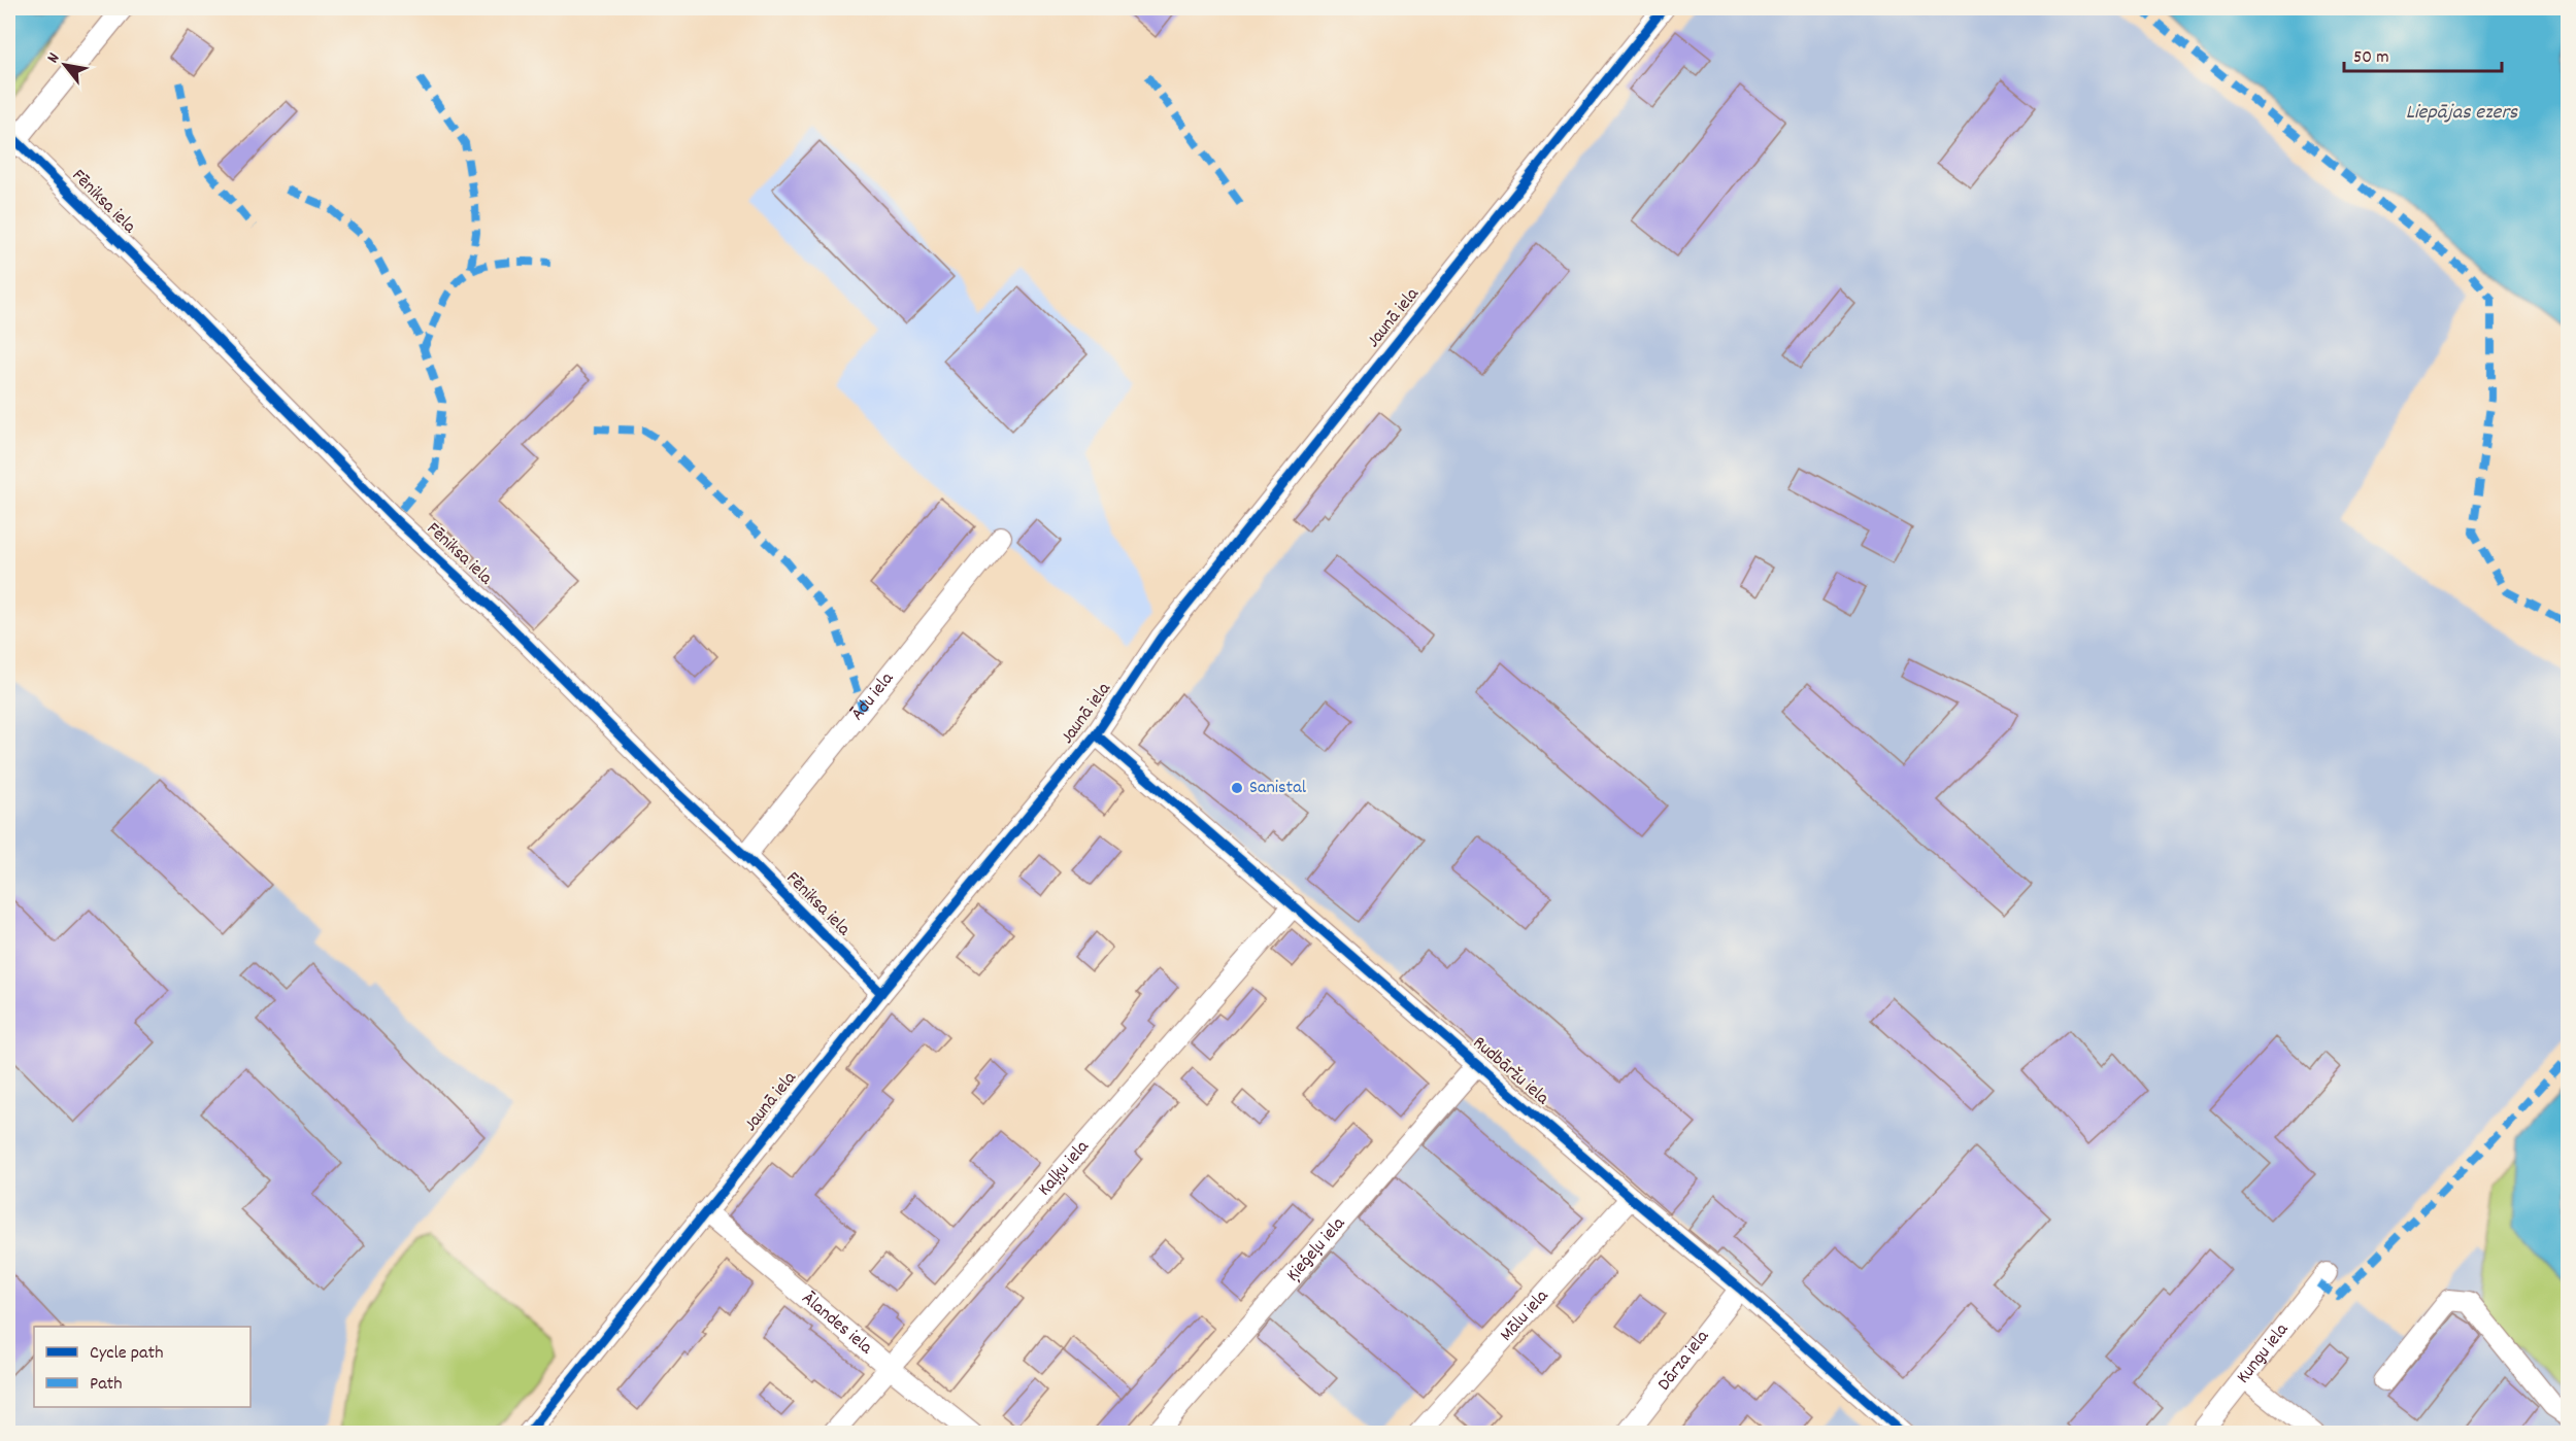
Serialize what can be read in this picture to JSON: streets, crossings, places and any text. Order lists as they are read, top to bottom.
{
  "streets": {
    "street": [
      "Fēniksa iela",
      "Jaunā iela",
      "Ādu iela",
      "Rudbāržu iela",
      "Kaļķu iela",
      "Ķieģeļu iela",
      "Mālu iela",
      "Ālandes iela",
      "Kungu iela",
      "Dārza iela"
    ]
  },
  "crossings": [
    ["Fēniksa iela", "Jaunā iela"],
    ["Fēniksa iela", "Ādu iela"],
    ["Jaunā iela", "Rudbāržu iela"],
    ["Jaunā iela", "Ālandes iela"],
    ["Rudbāržu iela", "Kaļķu iela"],
    ["Rudbāržu iela", "Ķieģeļu iela"],
    ["Rudbāržu iela", "Mālu iela"],
    ["Rudbāržu iela", "Dārza iela"],
    ["Kaļķu iela", "Ālandes iela"]
  ],
  "water": ["Liepājas ezers"],
  "places": ["Sanistal"],
  "legend": ["Cycle path", "Path"],
  "scale_bar": "50 m",
  "north": "top left"
}
